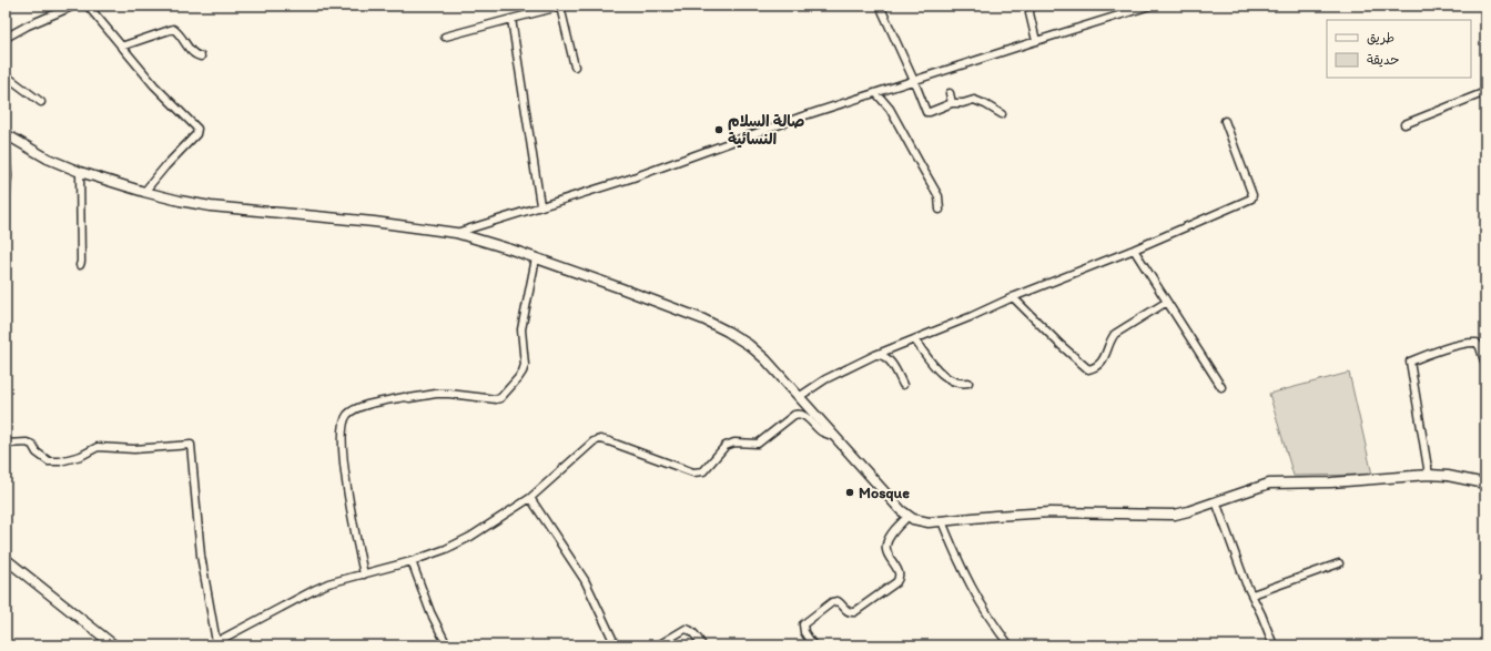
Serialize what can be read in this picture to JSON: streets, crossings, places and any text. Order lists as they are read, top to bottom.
{
  "places": ["صالة السلام النسائية", "Mosque"],
  "legend": ["طريق", "حديقة"]
}
